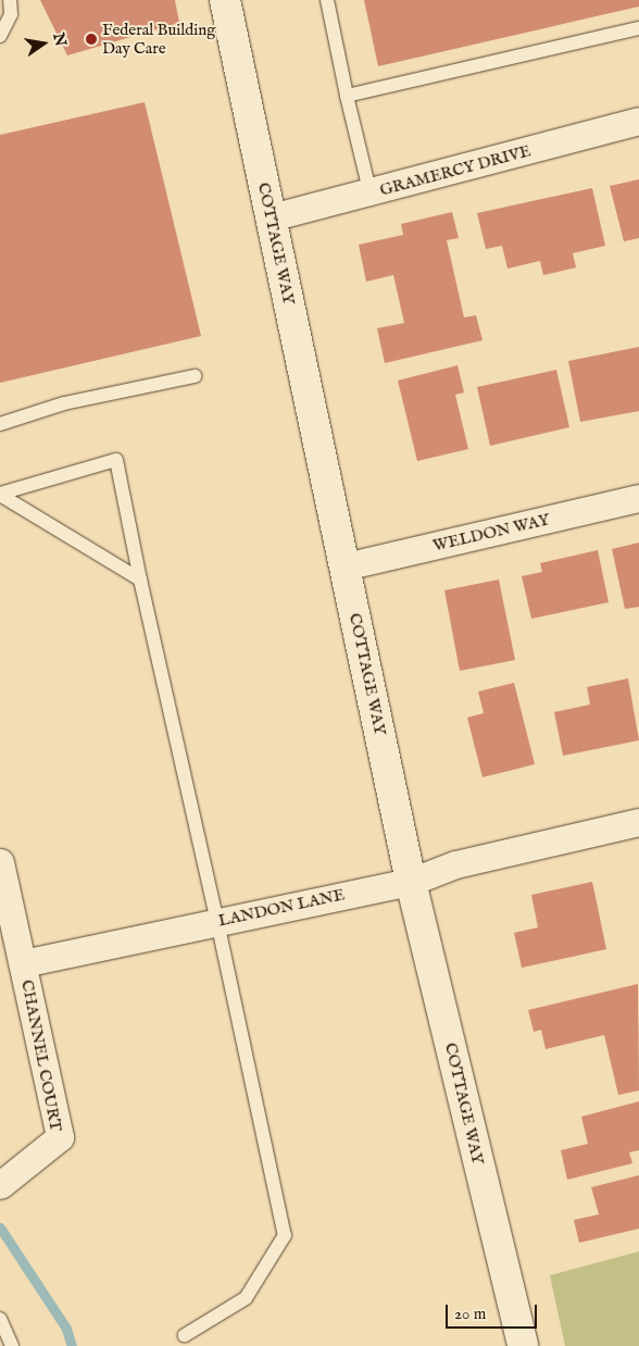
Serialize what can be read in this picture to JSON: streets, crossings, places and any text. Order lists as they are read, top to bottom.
{
  "streets": {
    "street": [
      "GRAMERCY DRIVE",
      "COTTAGE WAY",
      "WELDON WAY",
      "LANDON LANE",
      "CHANNEL COURT"
    ]
  },
  "crossings": [
    ["GRAMERCY DRIVE", "COTTAGE WAY"],
    ["COTTAGE WAY", "WELDON WAY"],
    ["COTTAGE WAY", "LANDON LANE"],
    ["LANDON LANE", "CHANNEL COURT"]
  ],
  "places": ["Federal Building Day Care"],
  "scale_bar": "20 m",
  "north": "right"
}
